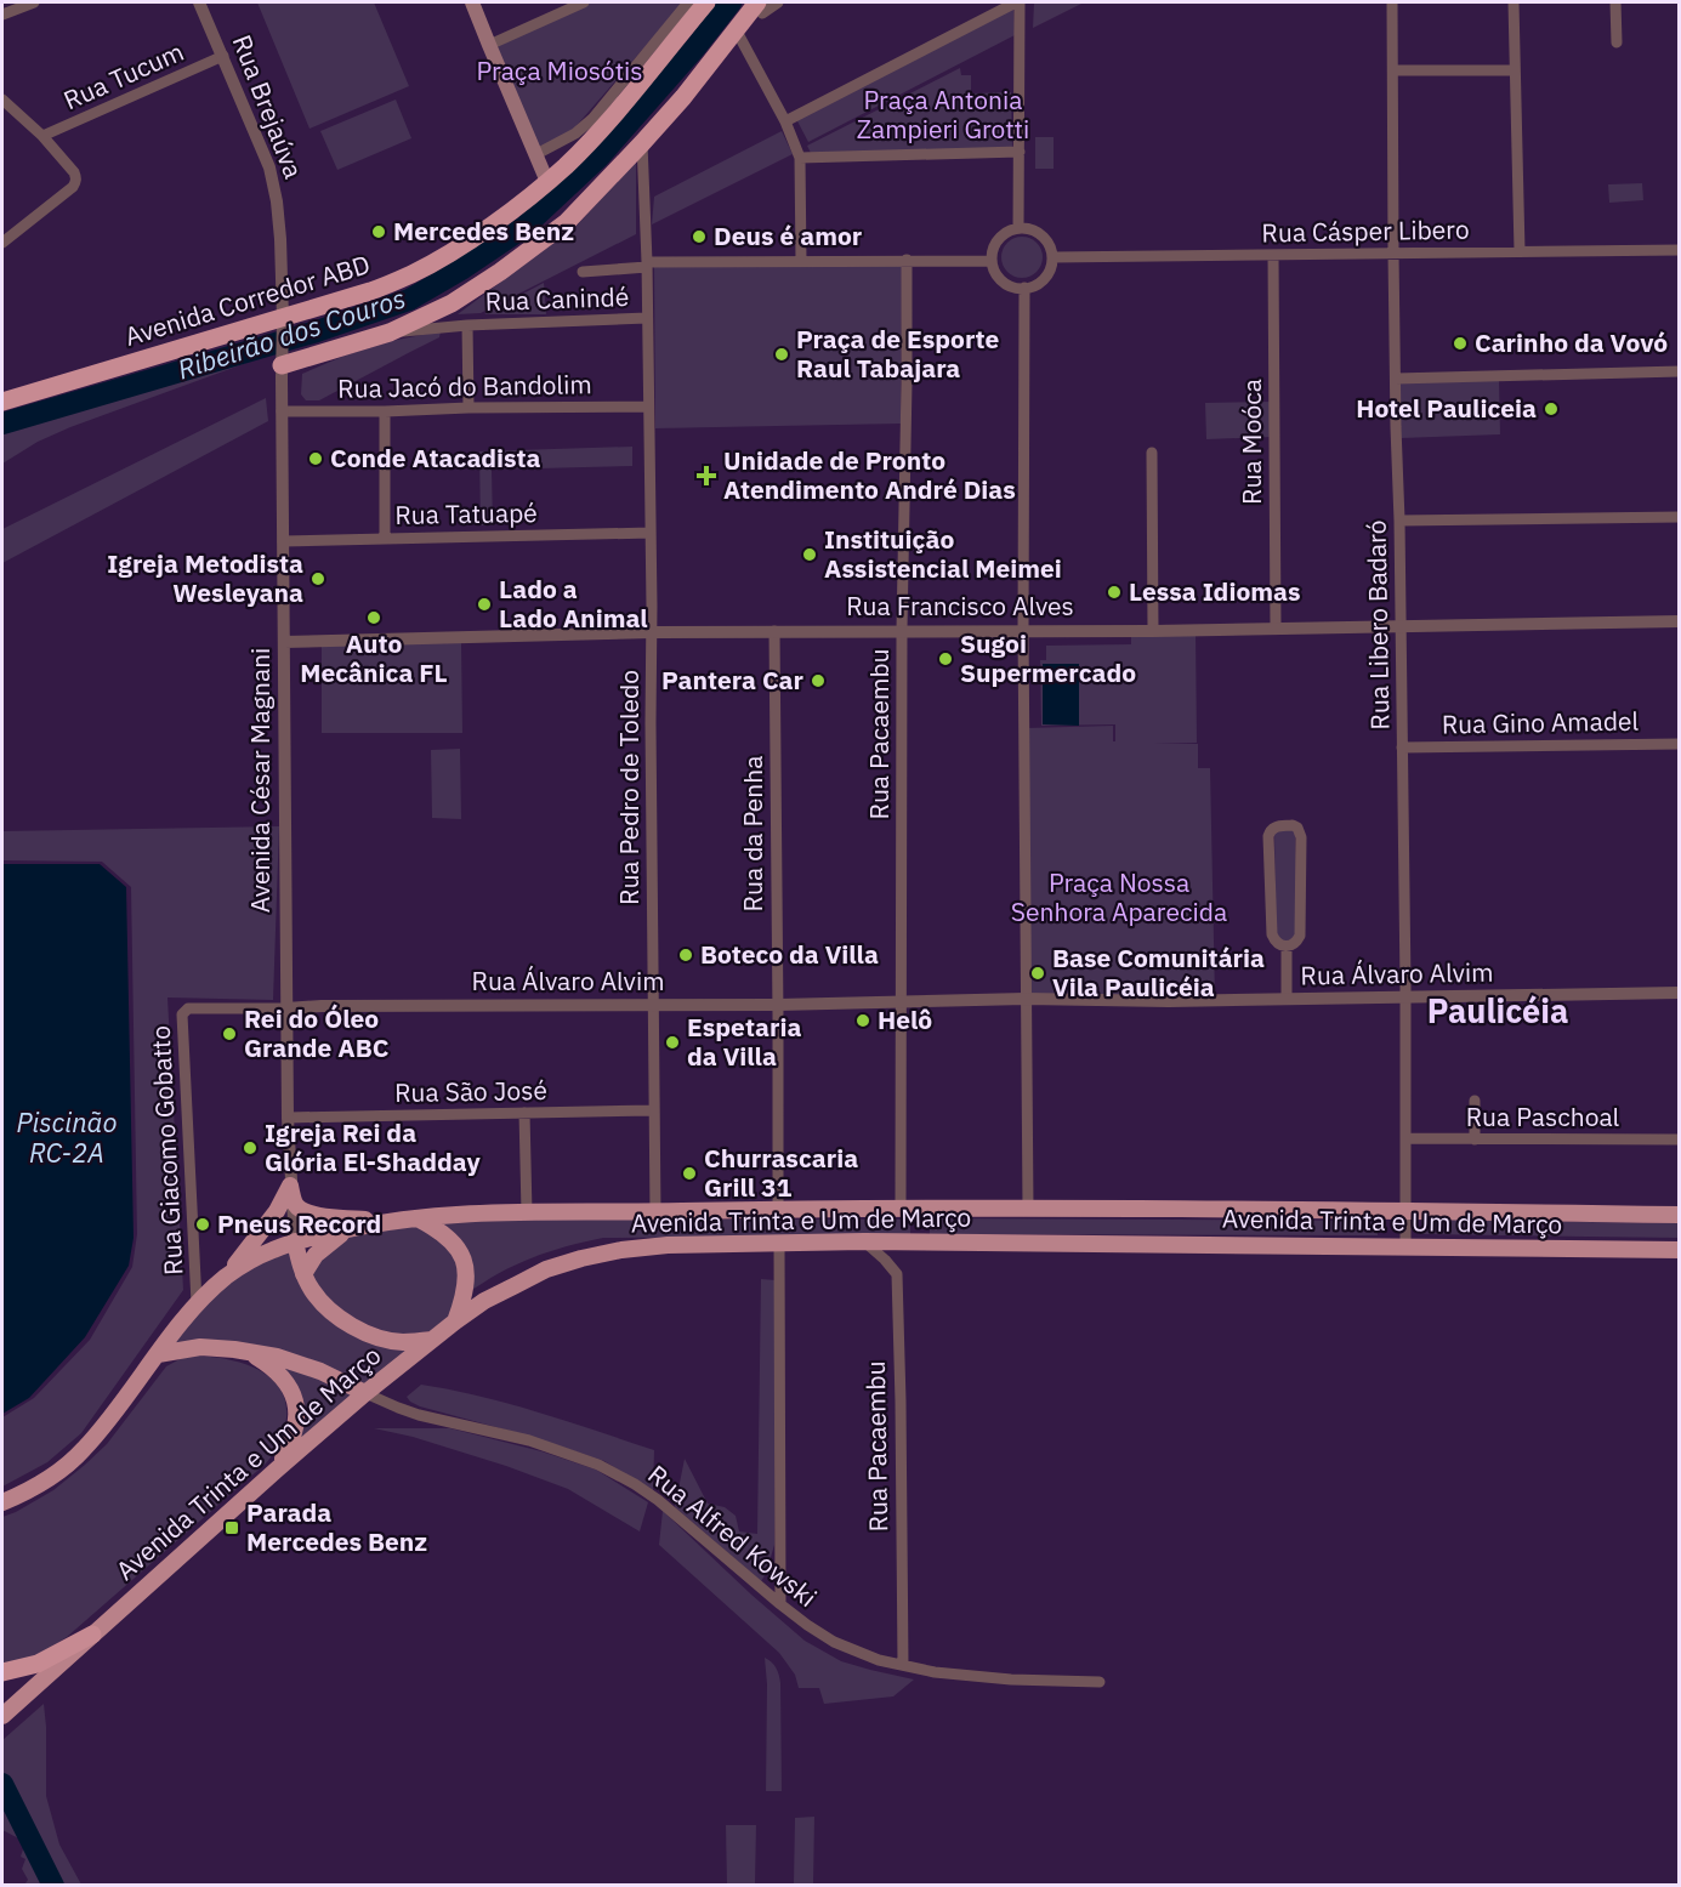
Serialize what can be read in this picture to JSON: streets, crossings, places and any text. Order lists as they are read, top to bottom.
{
  "streets": {
    "highway": ["Avenida Corredor ABD"],
    "main road": ["Avenida Trinta e Um de Março"],
    "street": [
      "Rua Tucum",
      "Rua Brejaúva",
      "Rua Cásper Libero",
      "Rua Canindé",
      "Rua Jacó do Bandolim",
      "Rua Moóca",
      "Rua Tatuapé",
      "Rua Francisco Alves",
      "Rua Libero Badaró",
      "Rua Gino Amadel",
      "Rua Pacaembu",
      "Avenida César Magnani",
      "Rua Pedro de Toledo",
      "Rua da Penha",
      "Rua Álvaro Alvim",
      "Rua São José",
      "Rua Paschoal",
      "Rua Giacomo Gobatto",
      "Rua Alfred Kowski"
    ]
  },
  "crossings": [
    ["Rua Tucum", "Rua Brejaúva"],
    ["Rua Brejaúva", "Avenida Corredor ABD"],
    ["Rua Brejaúva", "Avenida César Magnani"],
    ["Rua Cásper Libero", "Rua Moóca"],
    ["Rua Cásper Libero", "Rua Libero Badaró"],
    ["Rua Canindé", "Rua Jacó do Bandolim"],
    ["Rua Canindé", "Rua Pedro de Toledo"],
    ["Avenida Corredor ABD", "Avenida César Magnani"],
    ["Rua Jacó do Bandolim", "Avenida César Magnani"],
    ["Rua Jacó do Bandolim", "Rua Pedro de Toledo"],
    ["Rua Moóca", "Rua Francisco Alves"],
    ["Rua Tatuapé", "Avenida César Magnani"],
    ["Rua Tatuapé", "Rua Pedro de Toledo"],
    ["Rua Francisco Alves", "Rua Libero Badaró"],
    ["Rua Francisco Alves", "Rua Pacaembu"],
    ["Rua Francisco Alves", "Avenida César Magnani"],
    ["Rua Francisco Alves", "Rua Pedro de Toledo"],
    ["Rua Francisco Alves", "Rua da Penha"],
    ["Rua Libero Badaró", "Rua Gino Amadel"],
    ["Rua Libero Badaró", "Rua Álvaro Alvim"],
    ["Rua Libero Badaró", "Rua Paschoal"],
    ["Rua Libero Badaró", "Avenida Trinta e Um de Março"],
    ["Rua Pacaembu", "Rua Álvaro Alvim"],
    ["Rua Pacaembu", "Avenida Trinta e Um de Março"],
    ["Rua Pacaembu", "Rua Alfred Kowski"],
    ["Avenida César Magnani", "Rua Álvaro Alvim"],
    ["Avenida César Magnani", "Rua São José"],
    ["Avenida César Magnani", "Rua Giacomo Gobatto"],
    ["Avenida César Magnani", "Avenida Trinta e Um de Março"],
    ["Rua Pedro de Toledo", "Rua Álvaro Alvim"],
    ["Rua Pedro de Toledo", "Rua São José"],
    ["Rua Pedro de Toledo", "Avenida Trinta e Um de Março"],
    ["Rua da Penha", "Rua Álvaro Alvim"],
    ["Rua da Penha", "Avenida Trinta e Um de Março"],
    ["Rua Álvaro Alvim", "Rua Giacomo Gobatto"],
    ["Rua Giacomo Gobatto", "Avenida Trinta e Um de Março"],
    ["Avenida Trinta e Um de Março", "Rua Alfred Kowski"]
  ],
  "districts": ["Paulicéia"],
  "water": ["Ribeirão dos Couros", "Piscinão RC-2A"],
  "parks": ["Praça Miosótis", "Praça Antonia Zampieri Grotti", "Praça Nossa Senhora Aparecida"],
  "places": {
    "other": [
      "Mercedes Benz",
      "Deus é amor",
      "Carinho da Vovó",
      "Praça de Esporte Raul Tabajara",
      "Hotel Pauliceia",
      "Conde Atacadista",
      "Instituição Assistencial Meimei",
      "Igreja Metodista Wesleyana",
      "Lessa Idiomas",
      "Lado a Lado Animal",
      "Auto Mecânica FL",
      "Sugoi Supermercado",
      "Pantera Car",
      "Boteco da Villa",
      "Base Comunitária Vila Paulicéia",
      "Helô",
      "Rei do Óleo Grande ABC",
      "Espetaria da Villa",
      "Igreja Rei da Glória El-Shadday",
      "Churrascaria Grill 31",
      "Pneus Record"
    ],
    "health": ["Unidade de Pronto Atendimento André Dias"],
    "transit": ["Parada Mercedes Benz"]
  }
}
